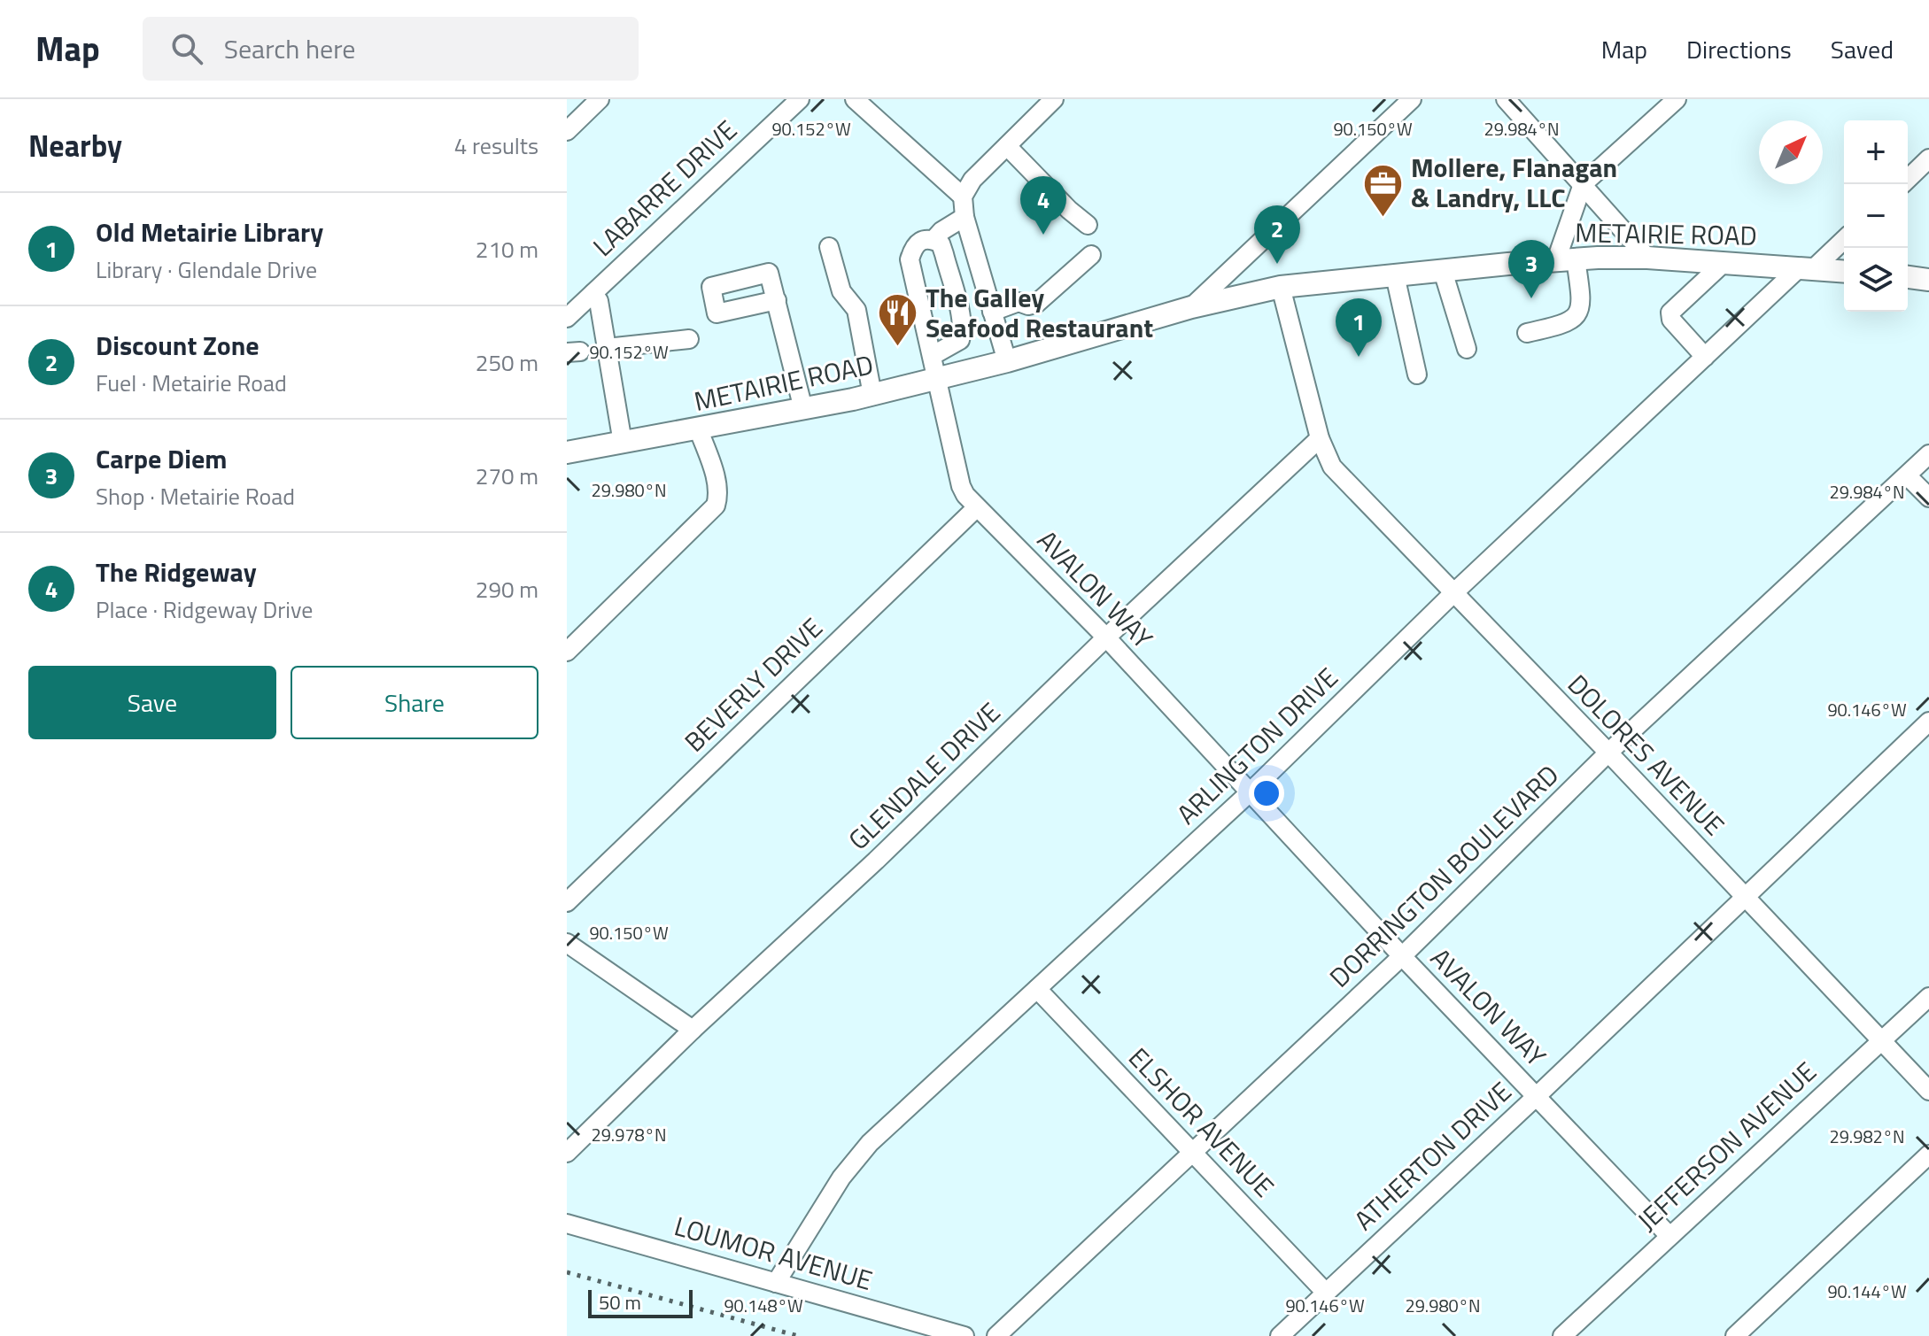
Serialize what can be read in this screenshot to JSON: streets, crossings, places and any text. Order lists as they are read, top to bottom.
{
  "streets": {
    "main road": ["METAIRIE ROAD"],
    "street": [
      "LABARRE DRIVE",
      "AVALON WAY",
      "BEVERLY DRIVE",
      "ARLINGTON DRIVE",
      "DOLORES AVENUE",
      "GLENDALE DRIVE",
      "DORRINGTON BOULEVARD",
      "ELSHOR AVENUE",
      "JEFFERSON AVENUE",
      "ATHERTON DRIVE",
      "LOUMOR AVENUE"
    ]
  },
  "crossings": [
    ["METAIRIE ROAD", "AVALON WAY"],
    ["METAIRIE ROAD", "ARLINGTON DRIVE"],
    ["AVALON WAY", "BEVERLY DRIVE"],
    ["AVALON WAY", "ARLINGTON DRIVE"],
    ["AVALON WAY", "GLENDALE DRIVE"],
    ["AVALON WAY", "DORRINGTON BOULEVARD"],
    ["AVALON WAY", "JEFFERSON AVENUE"],
    ["AVALON WAY", "ATHERTON DRIVE"],
    ["ARLINGTON DRIVE", "DOLORES AVENUE"],
    ["ARLINGTON DRIVE", "ELSHOR AVENUE"],
    ["ARLINGTON DRIVE", "LOUMOR AVENUE"],
    ["DOLORES AVENUE", "GLENDALE DRIVE"],
    ["DOLORES AVENUE", "DORRINGTON BOULEVARD"],
    ["DOLORES AVENUE", "JEFFERSON AVENUE"],
    ["DOLORES AVENUE", "ATHERTON DRIVE"],
    ["DORRINGTON BOULEVARD", "ELSHOR AVENUE"],
    ["ELSHOR AVENUE", "ATHERTON DRIVE"]
  ],
  "places": {
    "office": ["Mollere, Flanagan & Landry, LLC"],
    "restaurant": ["The Galley Seafood Restaurant"]
  },
  "scale_bar": "50 m",
  "north": "top right",
  "page": {
    "header": "Map",
    "search": "Search here",
    "nav": ["Map", "Directions", "Saved"],
    "heading": ["Nearby", "4 results"],
    "map_buttons": ["+", "−"],
    "pins": [
      "4",
      "2",
      "3",
      "1"
    ],
    "list": [
      {
        "mark": "1",
        "name": "Old Metairie Library",
        "note": "Library · Glendale Drive",
        "value": "210 m"
      },
      {
        "mark": "2",
        "name": "Discount Zone",
        "note": "Fuel · Metairie Road",
        "value": "250 m"
      },
      {
        "mark": "3",
        "name": "Carpe Diem",
        "note": "Shop · Metairie Road",
        "value": "270 m"
      },
      {
        "mark": "4",
        "name": "The Ridgeway",
        "note": "Place · Ridgeway Drive",
        "value": "290 m"
      }
    ],
    "buttons": ["Save", "Share"],
    "scale": "50 m"
  },
  "coordinates": [
    "29.984°N",
    "90.152°W",
    "90.150°W",
    "29.980°N",
    "90.146°W",
    "29.978°N",
    "29.982°N",
    "90.144°W",
    "90.148°W"
  ]
}
